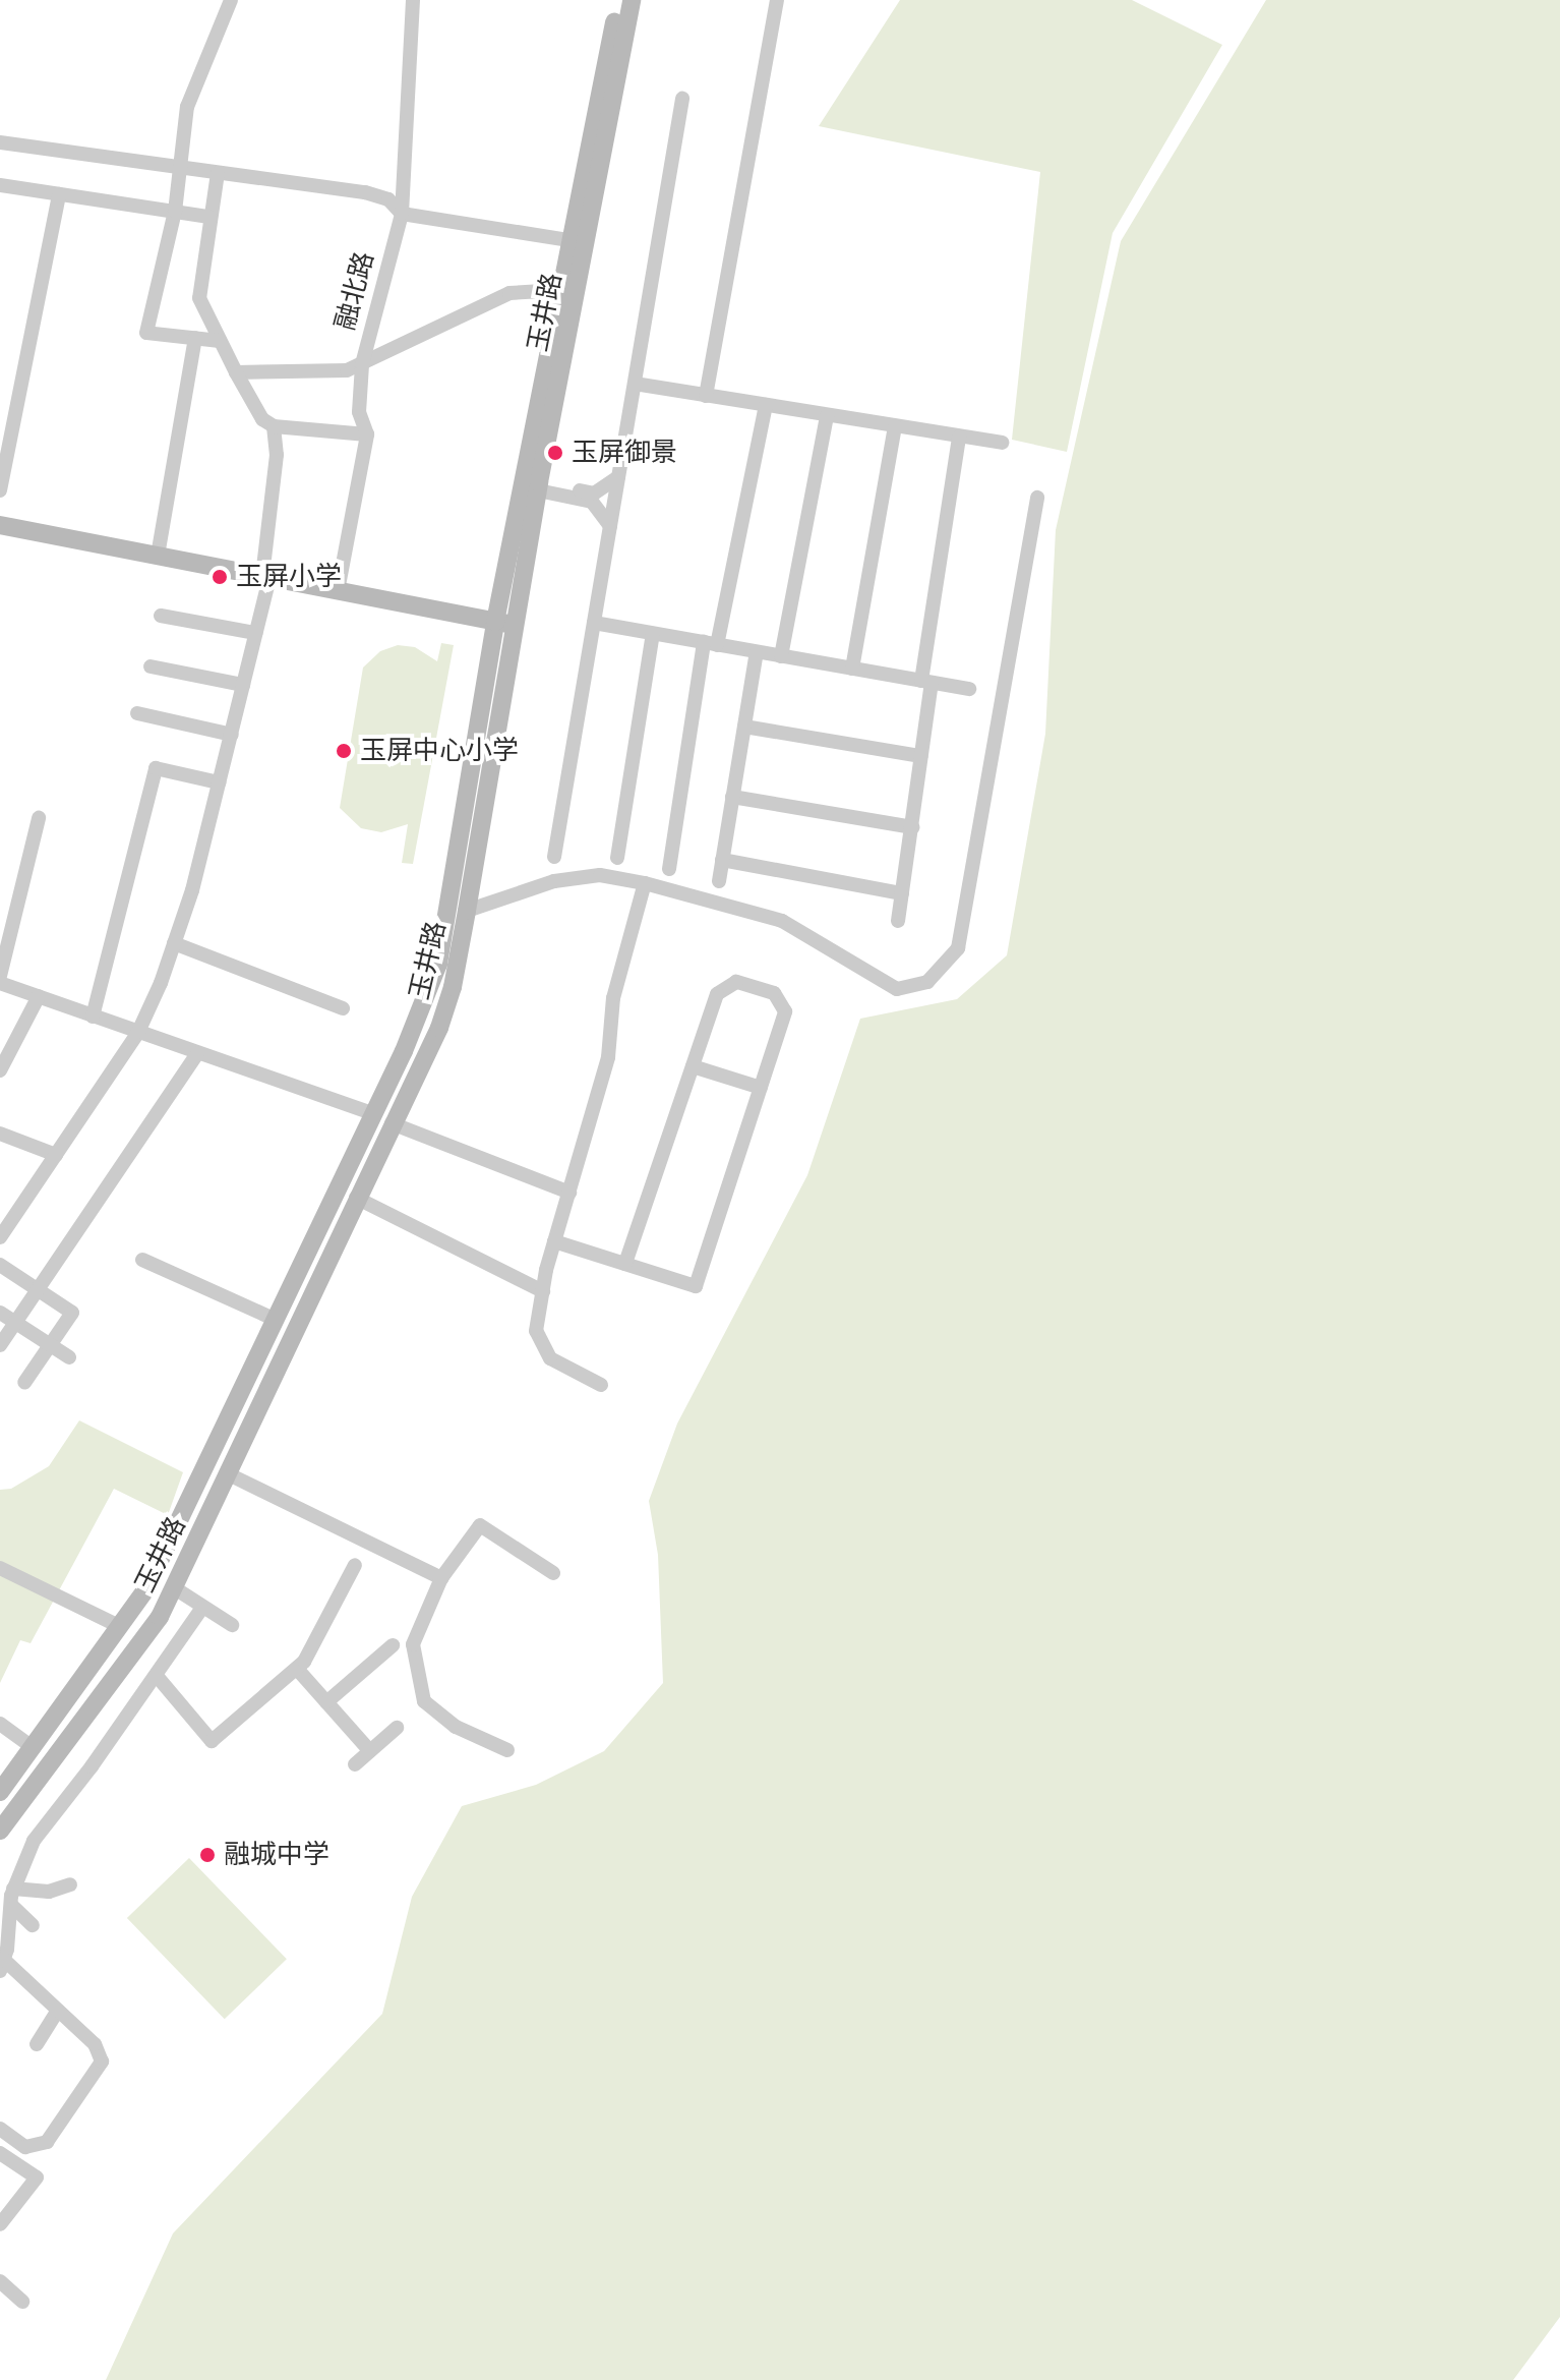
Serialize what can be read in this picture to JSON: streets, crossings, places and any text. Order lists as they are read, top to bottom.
{
  "streets": {
    "street": ["融北路", "玉井路"]
  },
  "places": [
    "玉屏御景",
    "玉屏小学",
    "玉屏中心小学",
    "融城中学"
  ]
}
